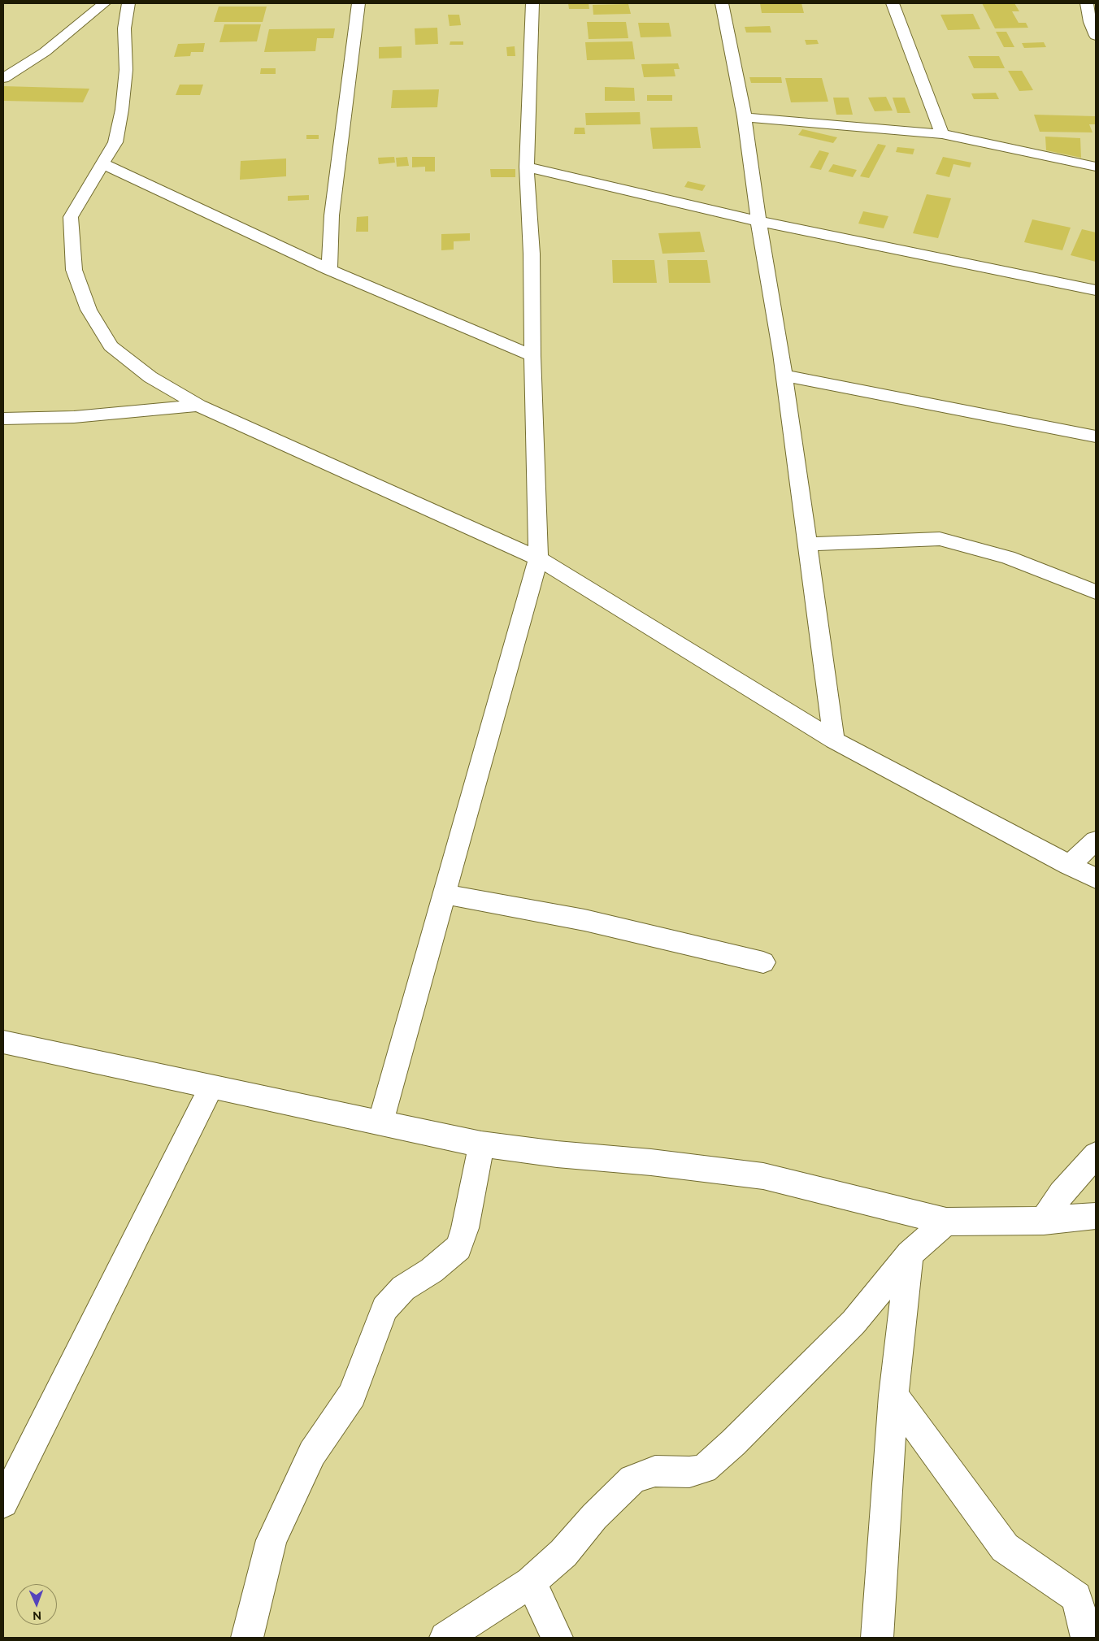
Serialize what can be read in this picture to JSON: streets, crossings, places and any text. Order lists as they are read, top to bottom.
{
  "north": "bottom"
}
